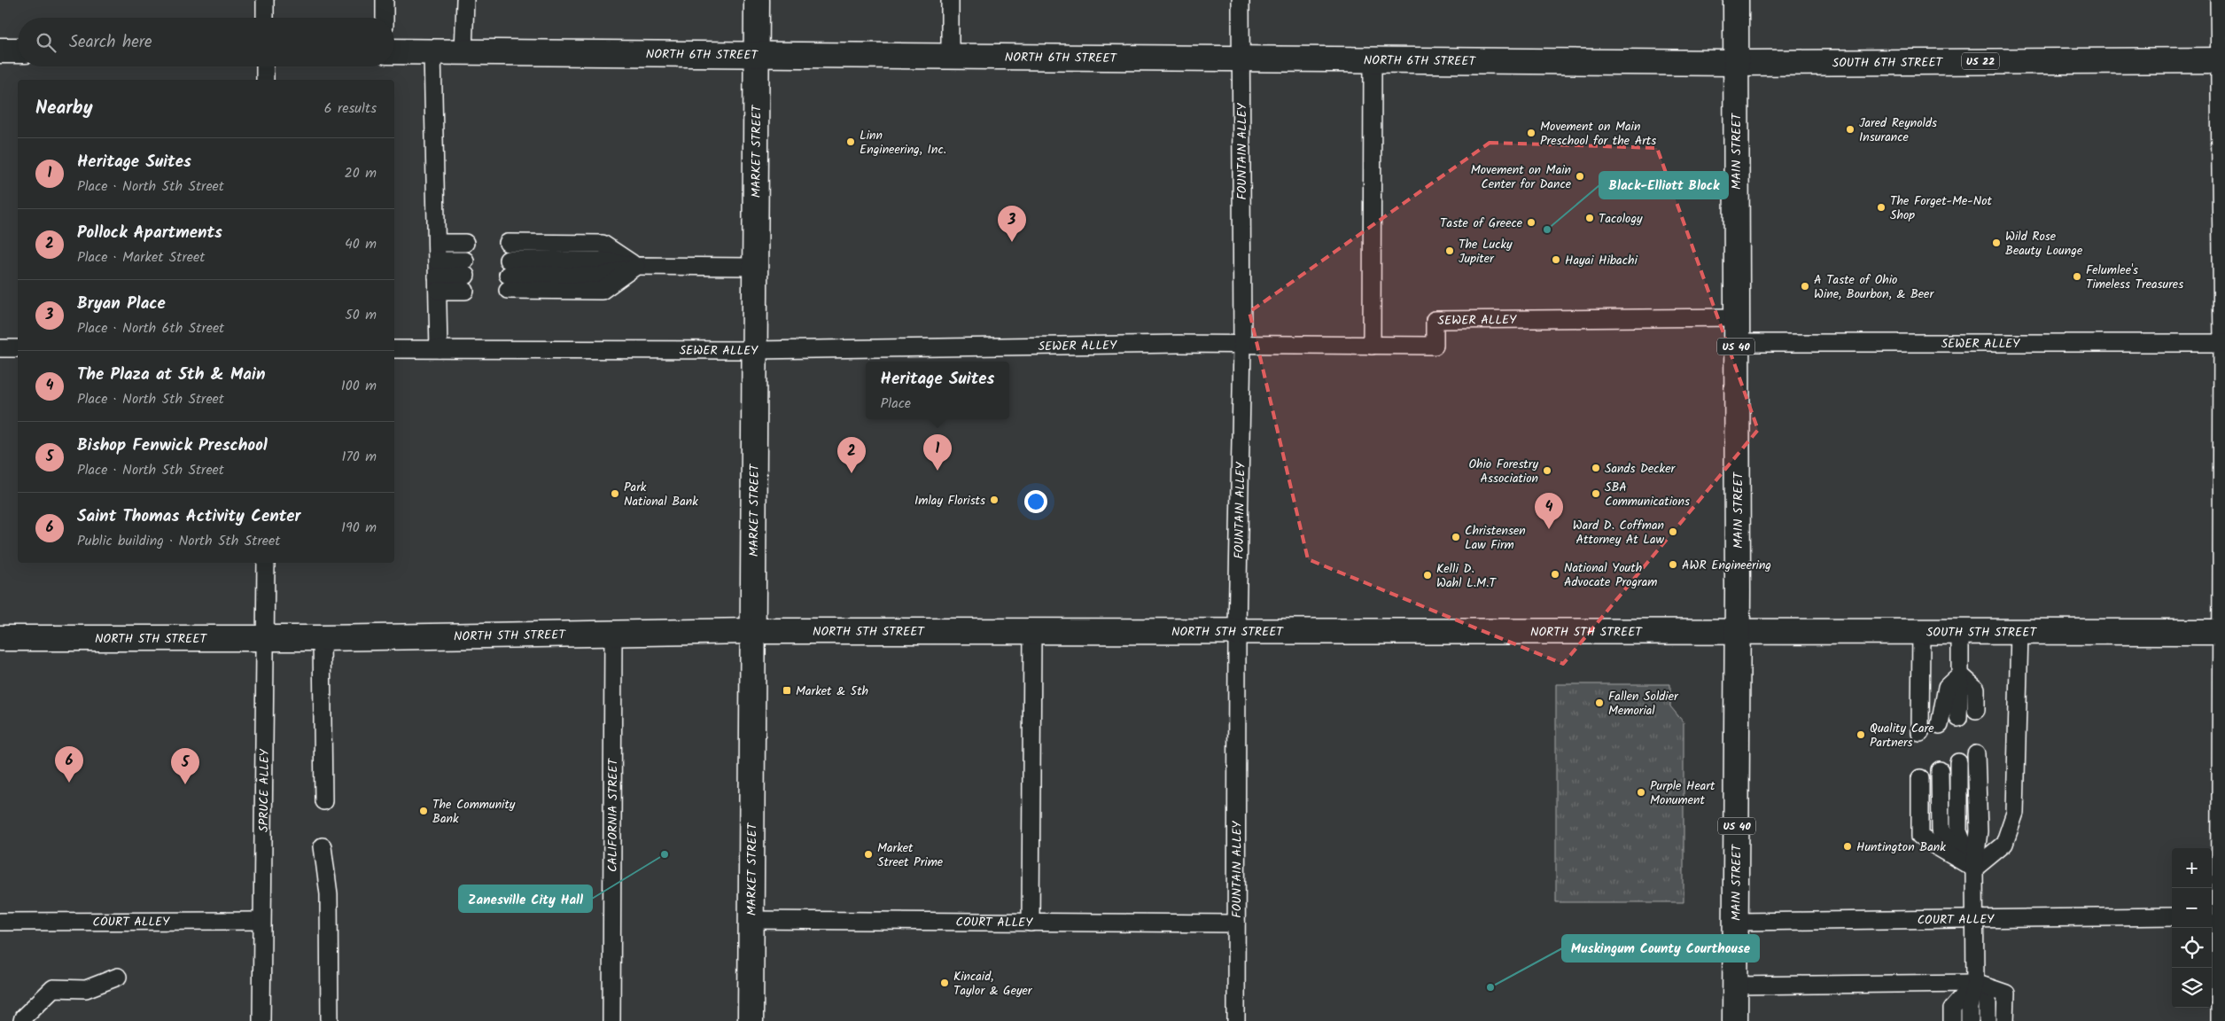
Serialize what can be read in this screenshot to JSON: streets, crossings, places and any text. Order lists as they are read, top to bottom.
{
  "streets": {
    "main road": [
      "NORTH 6TH STREET",
      "US 22",
      "SOUTH 6TH STREET",
      "MARKET STREET",
      "MAIN STREET",
      "US 40",
      "NORTH 5TH STREET",
      "SOUTH 5TH STREET"
    ],
    "lane": [
      "FOUNTAIN ALLEY",
      "SEWER ALLEY",
      "SPRUCE ALLEY",
      "CALIFORNIA STREET",
      "COURT ALLEY"
    ]
  },
  "crossings": [
    ["NORTH 6TH STREET", "SOUTH 6TH STREET"],
    ["NORTH 6TH STREET", "MARKET STREET"],
    ["NORTH 6TH STREET", "FOUNTAIN ALLEY"],
    ["NORTH 6TH STREET", "MAIN STREET"],
    ["SOUTH 6TH STREET", "MAIN STREET"],
    ["MARKET STREET", "SEWER ALLEY"],
    ["MARKET STREET", "NORTH 5TH STREET"],
    ["MARKET STREET", "COURT ALLEY"],
    ["FOUNTAIN ALLEY", "SEWER ALLEY"],
    ["FOUNTAIN ALLEY", "NORTH 5TH STREET"],
    ["FOUNTAIN ALLEY", "COURT ALLEY"],
    ["MAIN STREET", "SEWER ALLEY"],
    ["MAIN STREET", "NORTH 5TH STREET"],
    ["MAIN STREET", "SOUTH 5TH STREET"],
    ["MAIN STREET", "COURT ALLEY"],
    ["NORTH 5TH STREET", "SOUTH 5TH STREET"],
    ["NORTH 5TH STREET", "SPRUCE ALLEY"],
    ["NORTH 5TH STREET", "CALIFORNIA STREET"],
    ["SPRUCE ALLEY", "COURT ALLEY"]
  ],
  "places": {
    "other": [
      "Jared Reynolds Insurance",
      "Movement on Main Preschool for the Arts",
      "Linn Engineering, Inc.",
      "Movement on Main Center for Dance",
      "The Forget-Me-Not Shop",
      "Tacology",
      "Taste of Greece",
      "Black-Elliott Block",
      "Wild Rose Beauty Lounge",
      "The Lucky Jupiter",
      "Hayai Hibachi",
      "Felumlee's Timeless Treasures",
      "A Taste of Ohio Wine, Bourbon, & Beer",
      "Sands Decker",
      "Ohio Forestry Association",
      "Park National Bank",
      "SBA Communications",
      "Imlay Florists",
      "Ward D. Coffman Attorney At Law",
      "Christensen Law Firm",
      "AWR Engineering",
      "National Youth Advocate Program",
      "Kelli D. Wahl L.M.T",
      "Fallen Soldier Memorial",
      "Quality Care Partners",
      "Purple Heart Monument",
      "The Community Bank",
      "Huntington Bank",
      "Zanesville City Hall",
      "Market Street Prime",
      "Kincaid, Taylor & Geyer",
      "Muskingum County Courthouse"
    ],
    "transit": ["Market & 5th"]
  },
  "page": {
    "search": "Search here",
    "heading": ["Nearby", "6 results"],
    "list": [
      {
        "mark": "1",
        "name": "Heritage Suites",
        "note": "Place · North 5th Street",
        "value": "20 m"
      },
      {
        "mark": "2",
        "name": "Pollock Apartments",
        "note": "Place · Market Street",
        "value": "40 m"
      },
      {
        "mark": "3",
        "name": "Bryan Place",
        "note": "Place · North 6th Street",
        "value": "50 m"
      },
      {
        "mark": "4",
        "name": "The Plaza at 5th & Main",
        "note": "Place · North 5th Street",
        "value": "100 m"
      },
      {
        "mark": "5",
        "name": "Bishop Fenwick Preschool",
        "note": "Place · North 5th Street",
        "value": "170 m"
      },
      {
        "mark": "6",
        "name": "Saint Thomas Activity Center",
        "note": "Public building · North 5th Street",
        "value": "190 m"
      }
    ],
    "pins": [
      "3",
      "1",
      "2",
      "4",
      "6",
      "5"
    ],
    "popup": ["Heritage Suites", "Place"],
    "map_buttons": ["+", "−"]
  }
}
